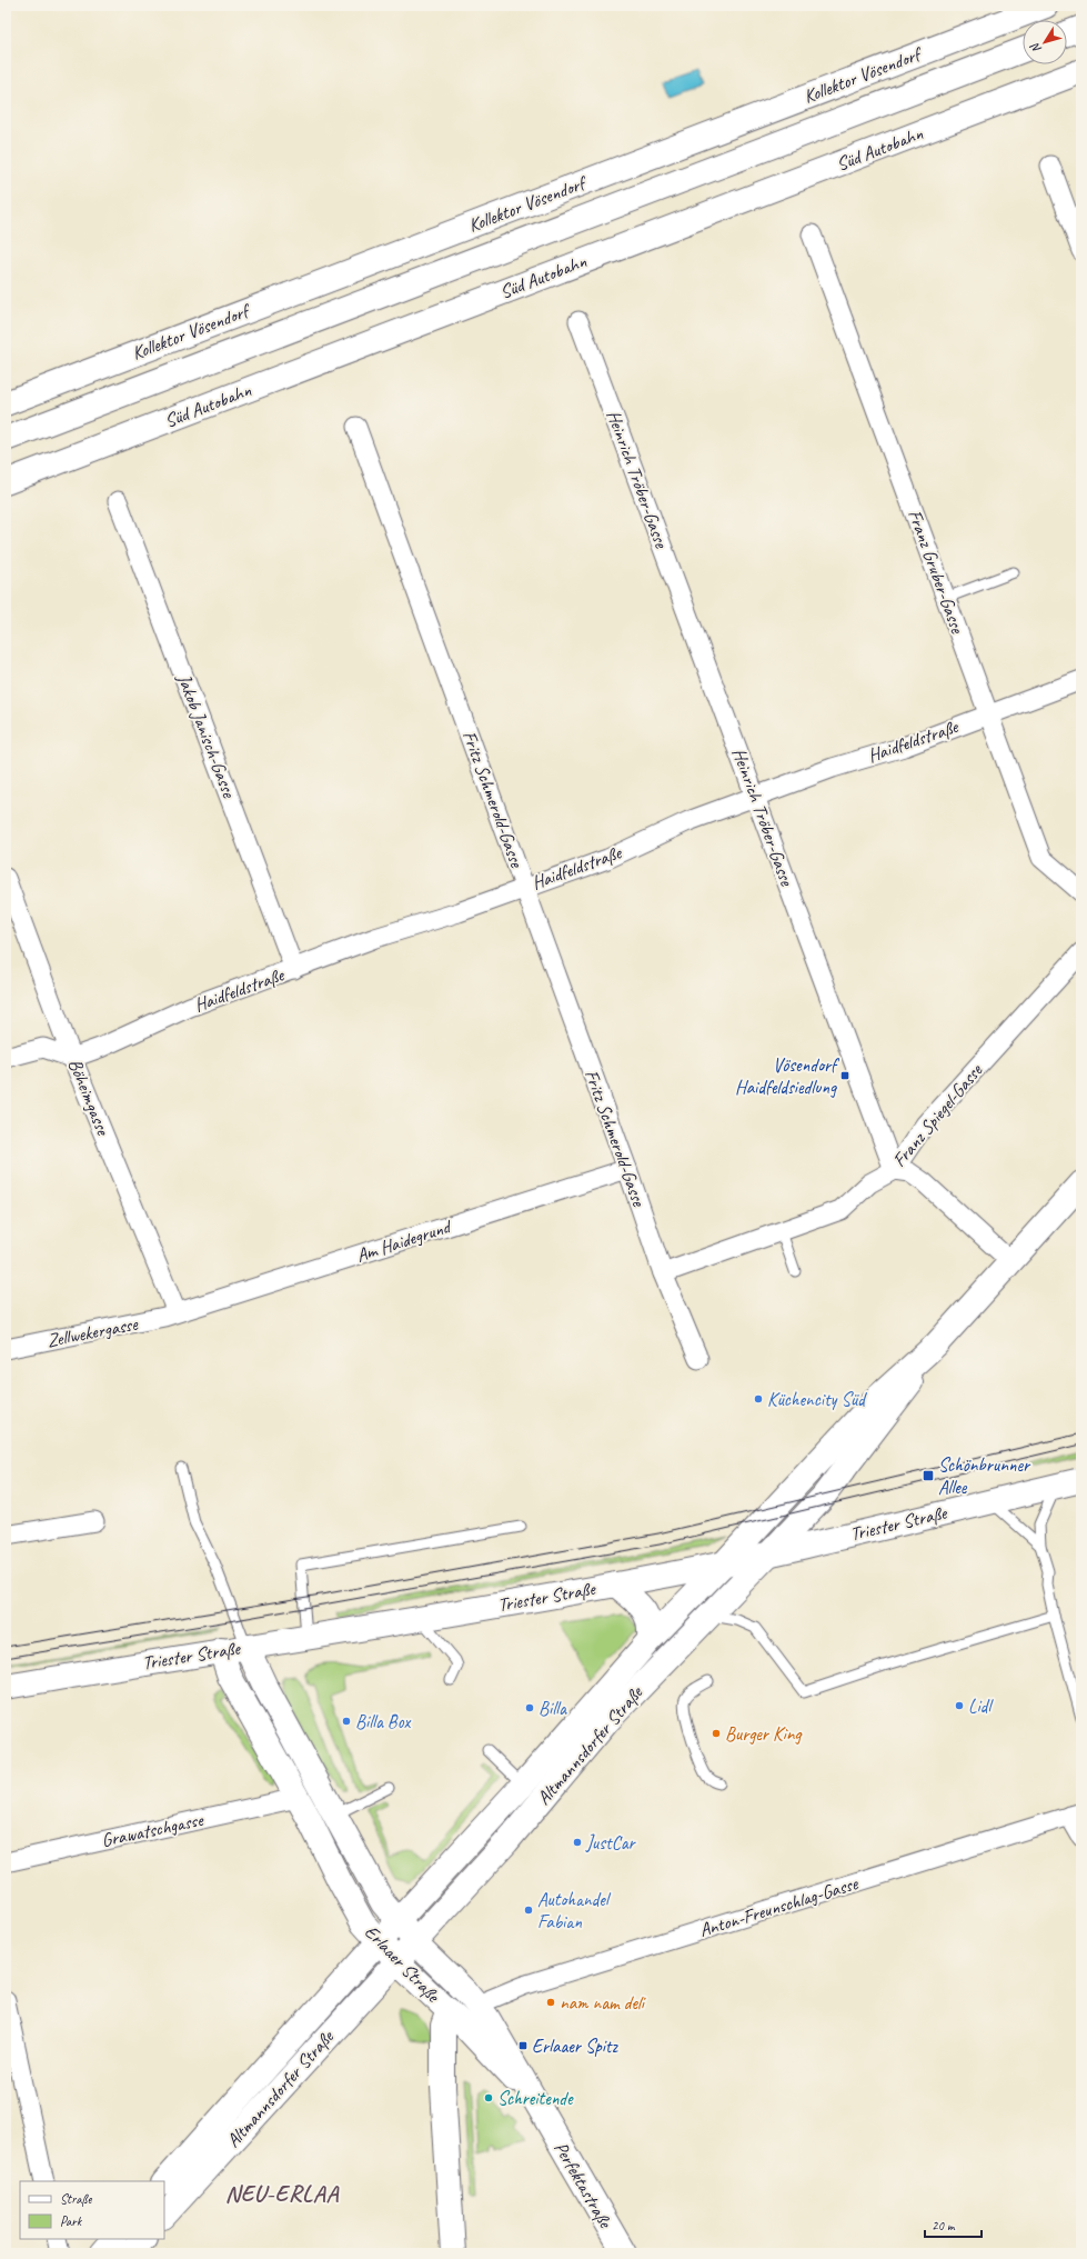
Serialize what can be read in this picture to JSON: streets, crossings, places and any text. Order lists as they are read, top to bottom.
{
  "streets": {
    "main road": [
      "Kollektor Vösendorf",
      "Süd Autobahn",
      "Triester Straße",
      "Altmannsdorfer Straße",
      "Erlaaer Straße",
      "Perfektastraße"
    ],
    "street": [
      "Heinrich Tröber-Gasse",
      "Franz Gruber-Gasse",
      "Jakob Janisch-Gasse",
      "Haidfeldstraße",
      "Fritz Schmerold-Gasse",
      "Böheimgasse",
      "Franz Spiegel-Gasse",
      "Am Haidegrund",
      "Zellwekergasse",
      "Grawatschgasse",
      "Anton-Freunschlag-Gasse"
    ]
  },
  "crossings": [
    ["Heinrich Tröber-Gasse", "Haidfeldstraße"],
    ["Heinrich Tröber-Gasse", "Franz Spiegel-Gasse"],
    ["Franz Gruber-Gasse", "Haidfeldstraße"],
    ["Jakob Janisch-Gasse", "Haidfeldstraße"],
    ["Haidfeldstraße", "Fritz Schmerold-Gasse"],
    ["Haidfeldstraße", "Böheimgasse"],
    ["Fritz Schmerold-Gasse", "Franz Spiegel-Gasse"],
    ["Fritz Schmerold-Gasse", "Am Haidegrund"],
    ["Böheimgasse", "Am Haidegrund"],
    ["Böheimgasse", "Zellwekergasse"],
    ["Am Haidegrund", "Zellwekergasse"],
    ["Triester Straße", "Altmannsdorfer Straße"],
    ["Triester Straße", "Erlaaer Straße"],
    ["Altmannsdorfer Straße", "Erlaaer Straße"],
    ["Grawatschgasse", "Erlaaer Straße"],
    ["Anton-Freunschlag-Gasse", "Erlaaer Straße"],
    ["Anton-Freunschlag-Gasse", "Perfektastraße"],
    ["Erlaaer Straße", "Perfektastraße"]
  ],
  "districts": ["NEU-ERLAA"],
  "places": {
    "transit": ["Vösendorf Haidfeldsiedlung", "Schönbrunner Allee", "Erlaaer Spitz"],
    "other": [
      "Küchencity Süd",
      "Lidl",
      "Billa",
      "Billa Box",
      "Burger King",
      "JustCar",
      "Autohandel Fabian",
      "nam nam deli",
      "Schreitende"
    ]
  },
  "legend": ["Straße", "Park"],
  "scale_bar": "20 m",
  "north": "bottom left"
}
